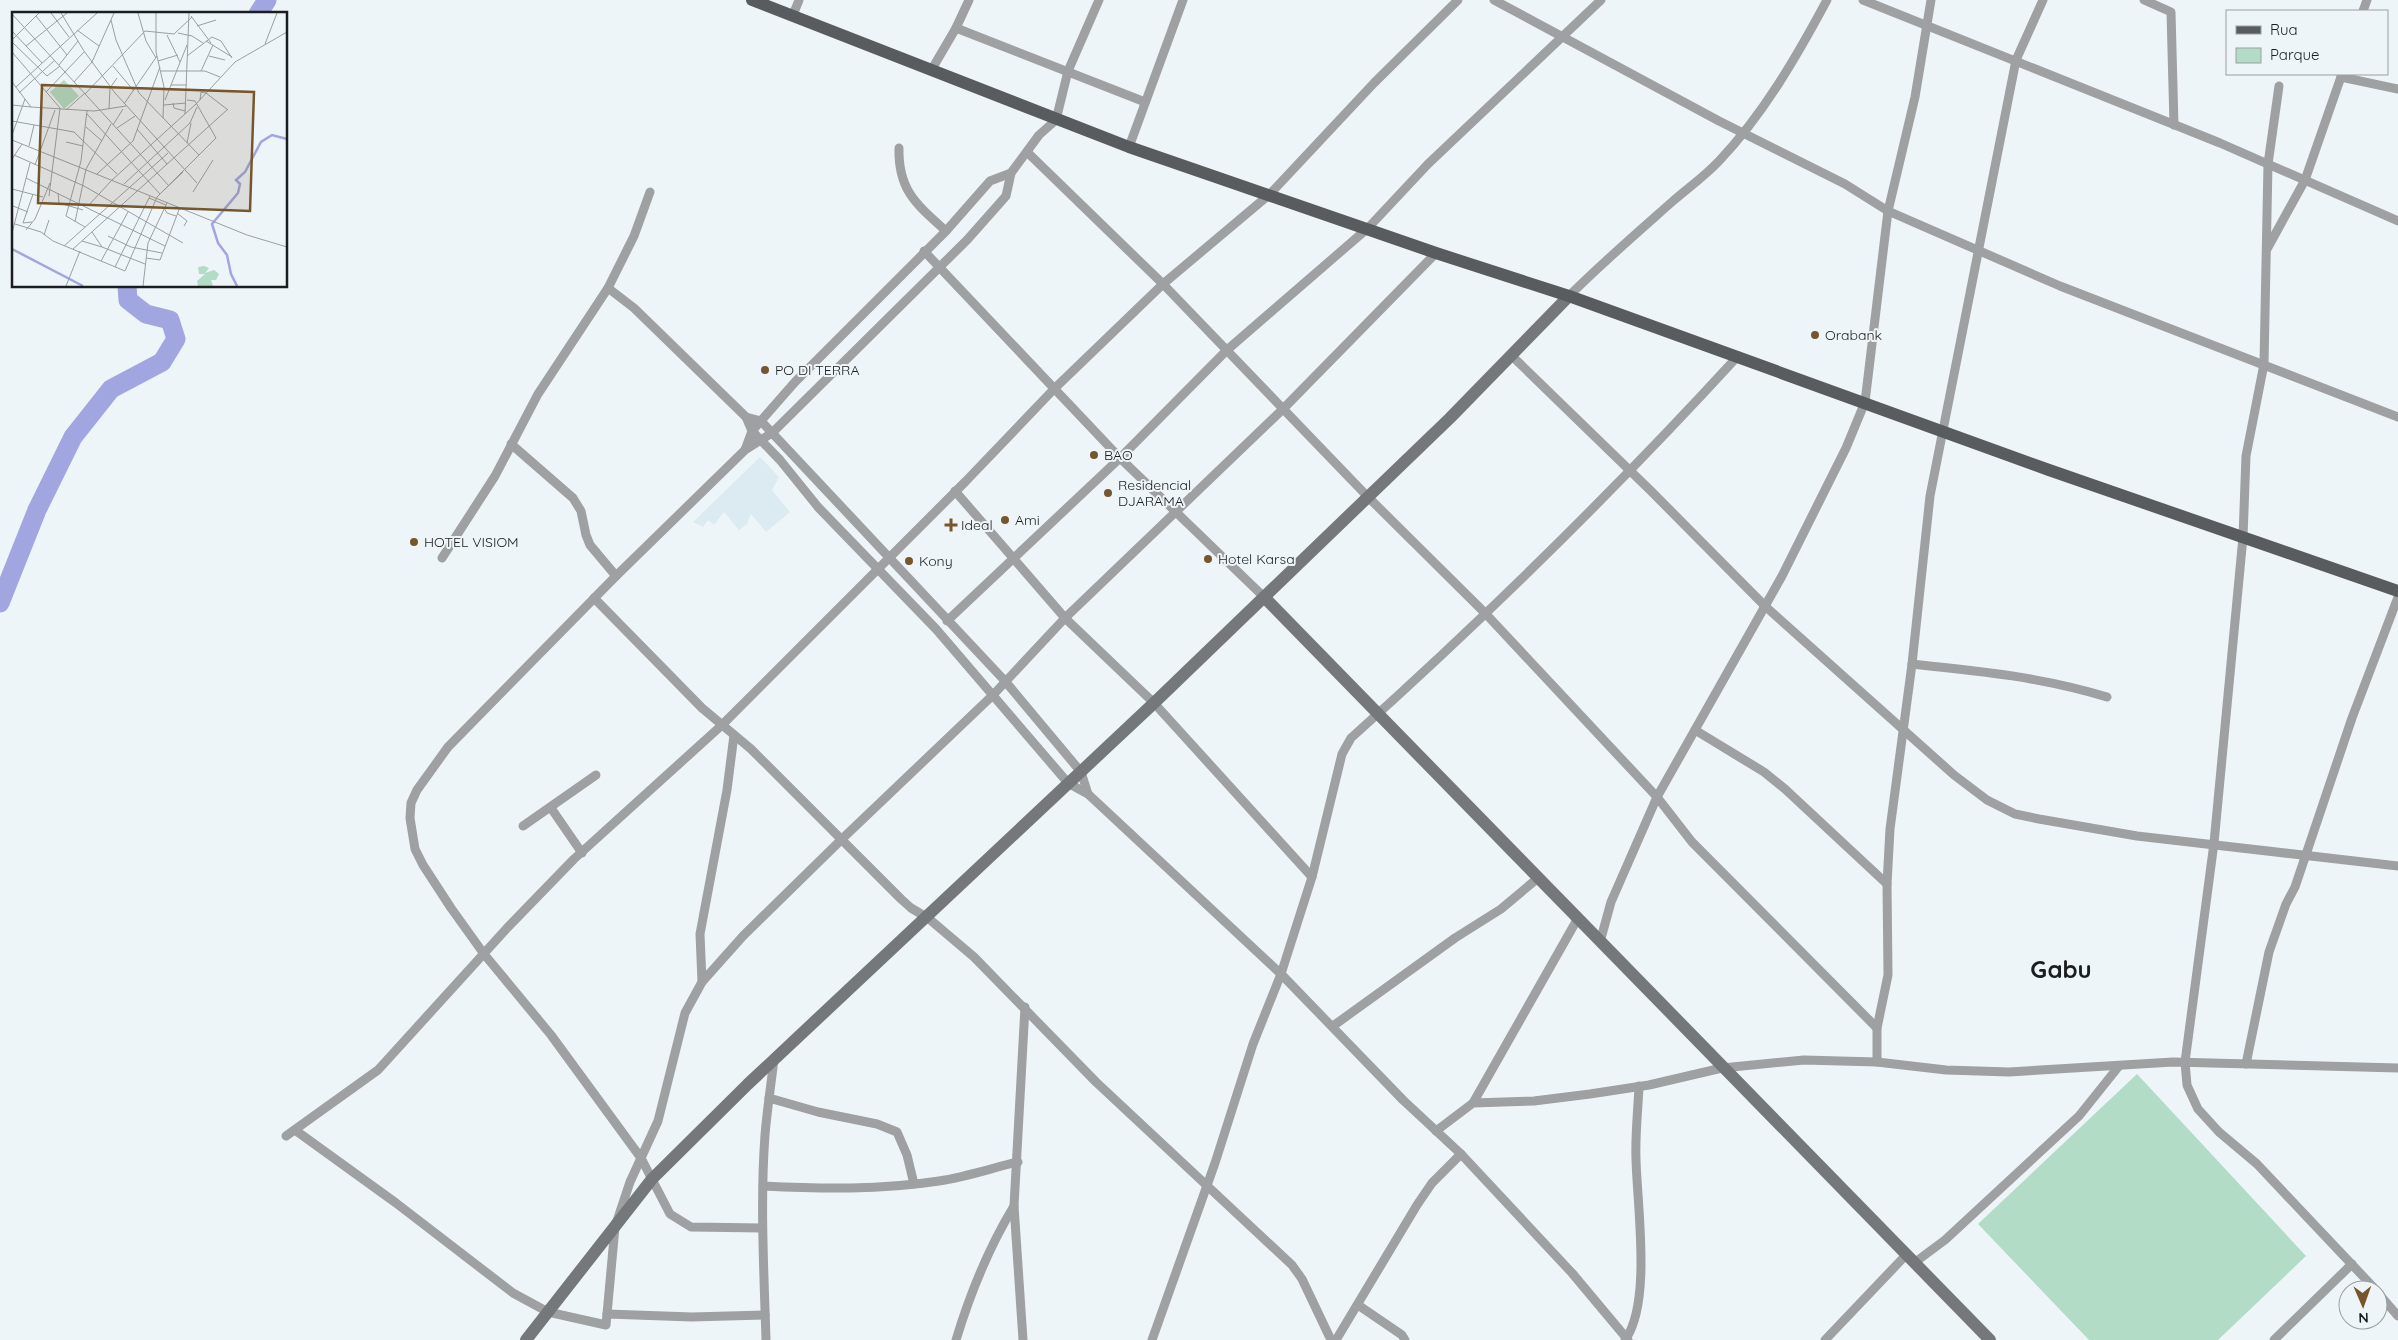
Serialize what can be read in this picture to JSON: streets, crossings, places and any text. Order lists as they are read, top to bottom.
{
  "districts": ["Gabu"],
  "places": {
    "other": [
      "Orabank",
      "PO DI TERRA",
      "BAO",
      "Residencial DJARAMA",
      "Ami",
      "HOTEL VISIOM",
      "Hotel Karsa",
      "Kony"
    ],
    "health": ["Ideal"]
  },
  "legend": ["Rua", "Parque"],
  "north": "bottom"
}
